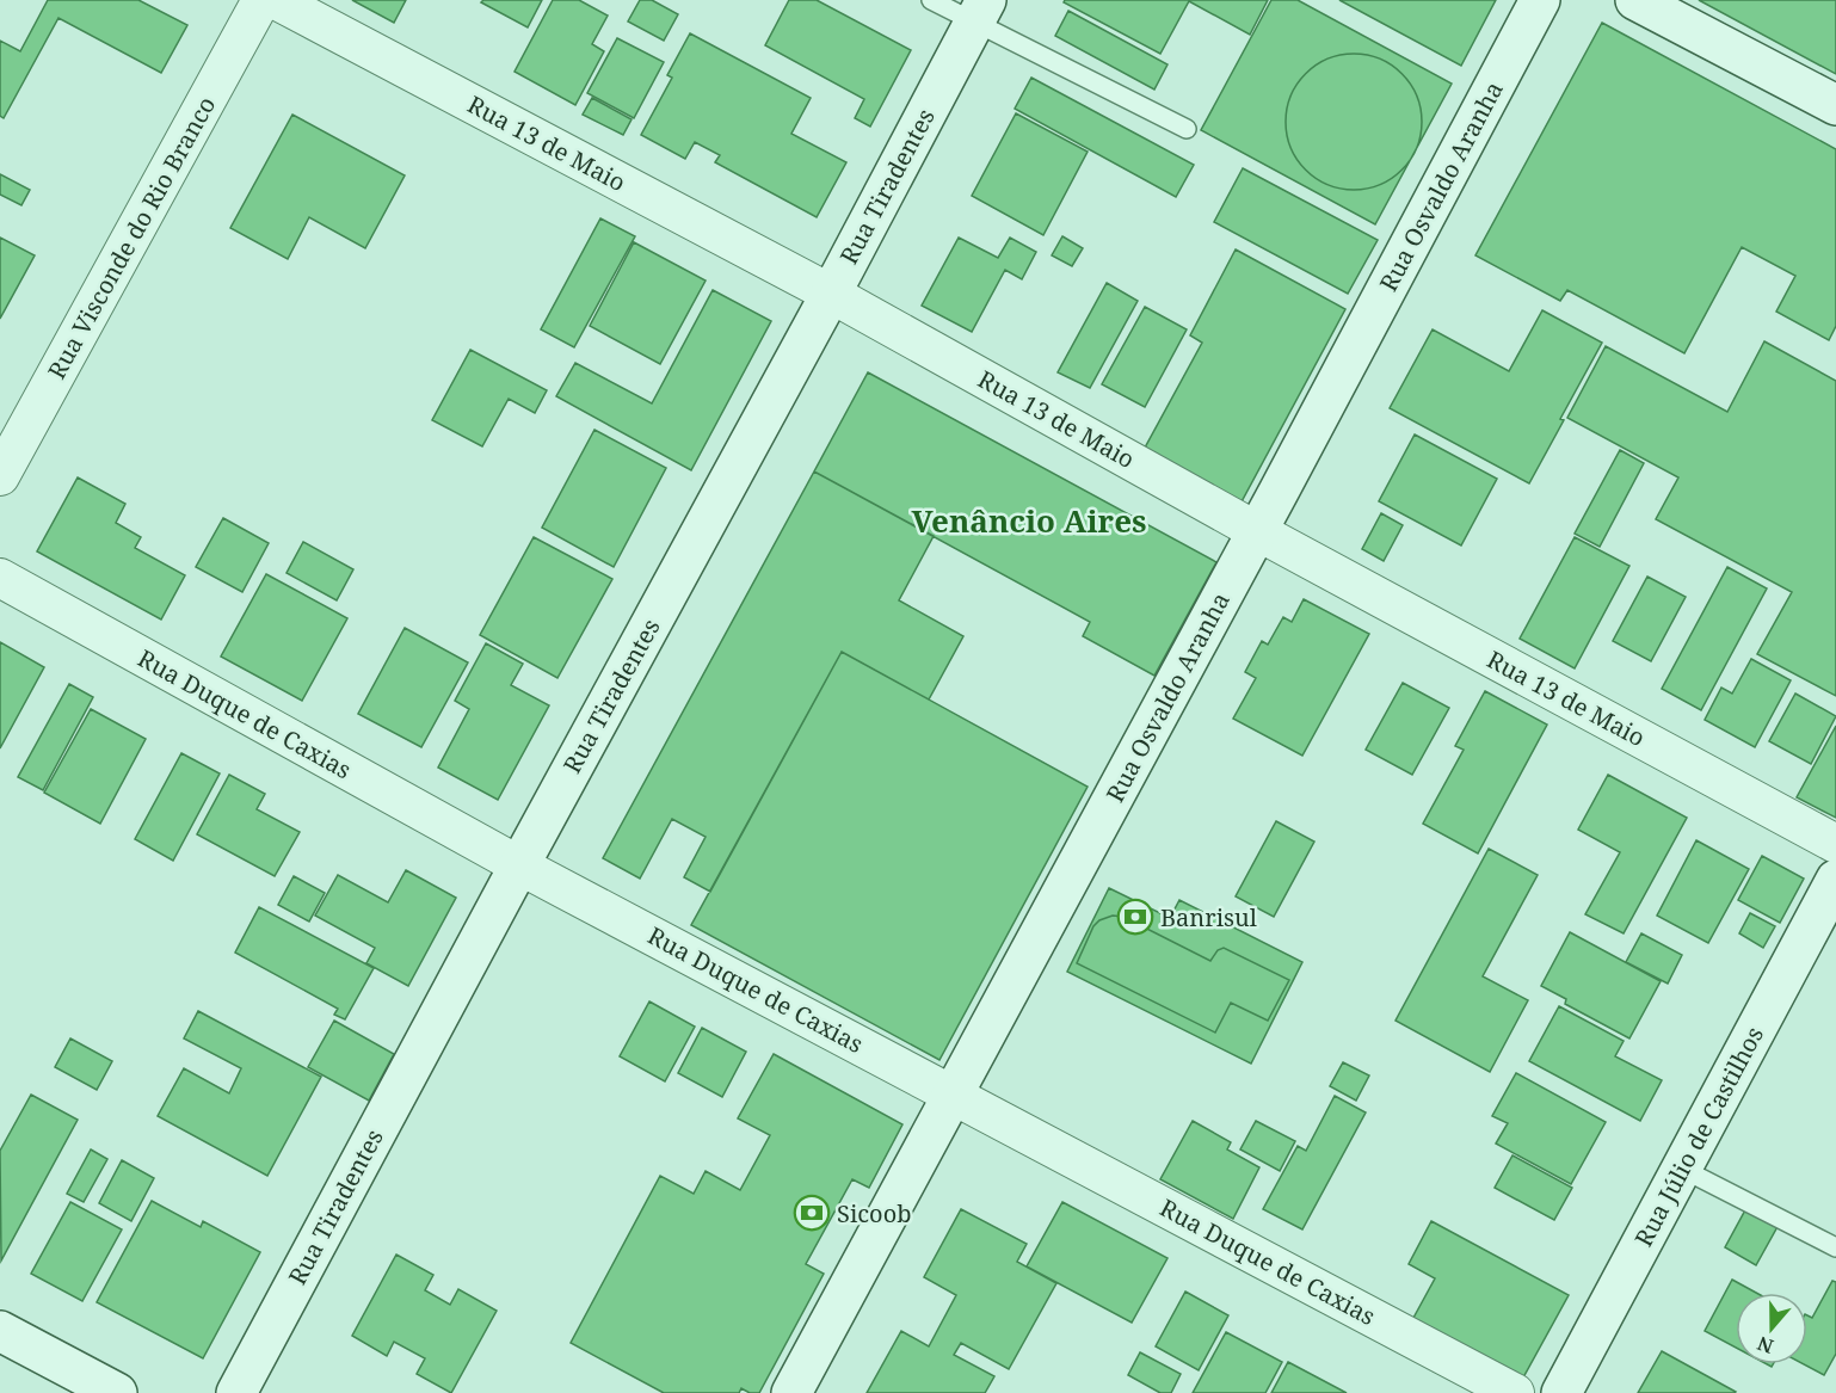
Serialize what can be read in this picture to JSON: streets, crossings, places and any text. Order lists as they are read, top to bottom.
{
  "streets": {
    "main road": ["Rua Tiradentes", "Rua Osvaldo Aranha", "Rua Júlio de Castilhos"],
    "street": ["Rua 13 de Maio", "Rua Visconde do Rio Branco", "Rua Duque de Caxias"]
  },
  "crossings": [
    ["Rua 13 de Maio", "Rua Tiradentes"],
    ["Rua 13 de Maio", "Rua Osvaldo Aranha"],
    ["Rua Tiradentes", "Rua Duque de Caxias"],
    ["Rua Osvaldo Aranha", "Rua Duque de Caxias"]
  ],
  "districts": ["Venâncio Aires"],
  "places": {
    "bank": ["Banrisul", "Sicoob"]
  },
  "north": "bottom"
}
